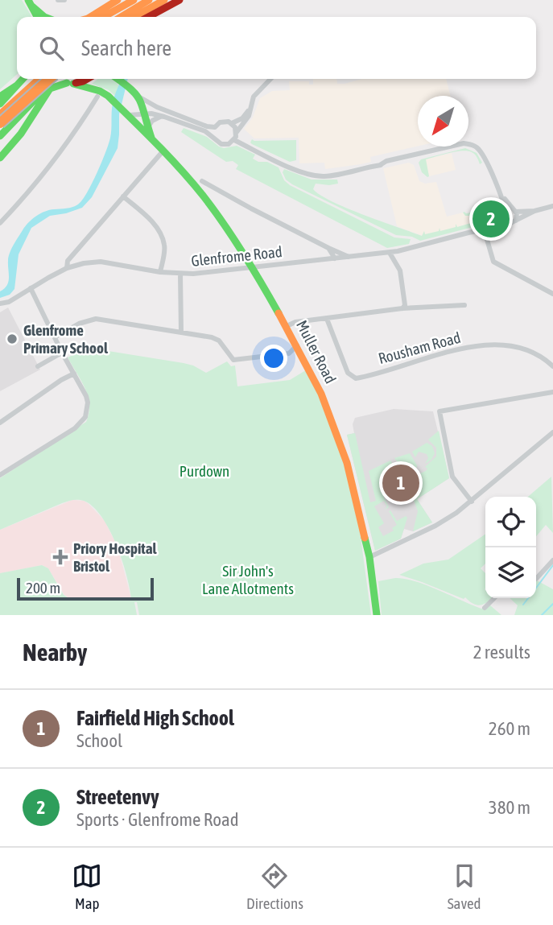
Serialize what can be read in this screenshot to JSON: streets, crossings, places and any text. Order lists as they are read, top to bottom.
{
  "streets": {
    "main road": ["Muller Road"],
    "street": ["Glenfrome Road", "Rousham Road"]
  },
  "crossings": [
    ["Glenfrome Road", "Muller Road"]
  ],
  "parks": ["Purdown", "Sir John's Lane Allotments"],
  "places": {
    "other": ["Glenfrome Primary School"],
    "health": ["Priory Hospital Bristol"]
  },
  "scale_bar": "200 m",
  "north": "bottom left",
  "page": {
    "search": "Search here",
    "pins": ["2", "1"],
    "scale": "200 m",
    "heading": ["Nearby", "2 results"],
    "list": [
      {
        "mark": "1",
        "name": "Fairfield High School",
        "note": "School",
        "value": "260 m"
      },
      {
        "mark": "2",
        "name": "Streetenvy",
        "note": "Sports · Glenfrome Road",
        "value": "380 m"
      }
    ],
    "nav": ["Map", "Directions", "Saved"]
  }
}
